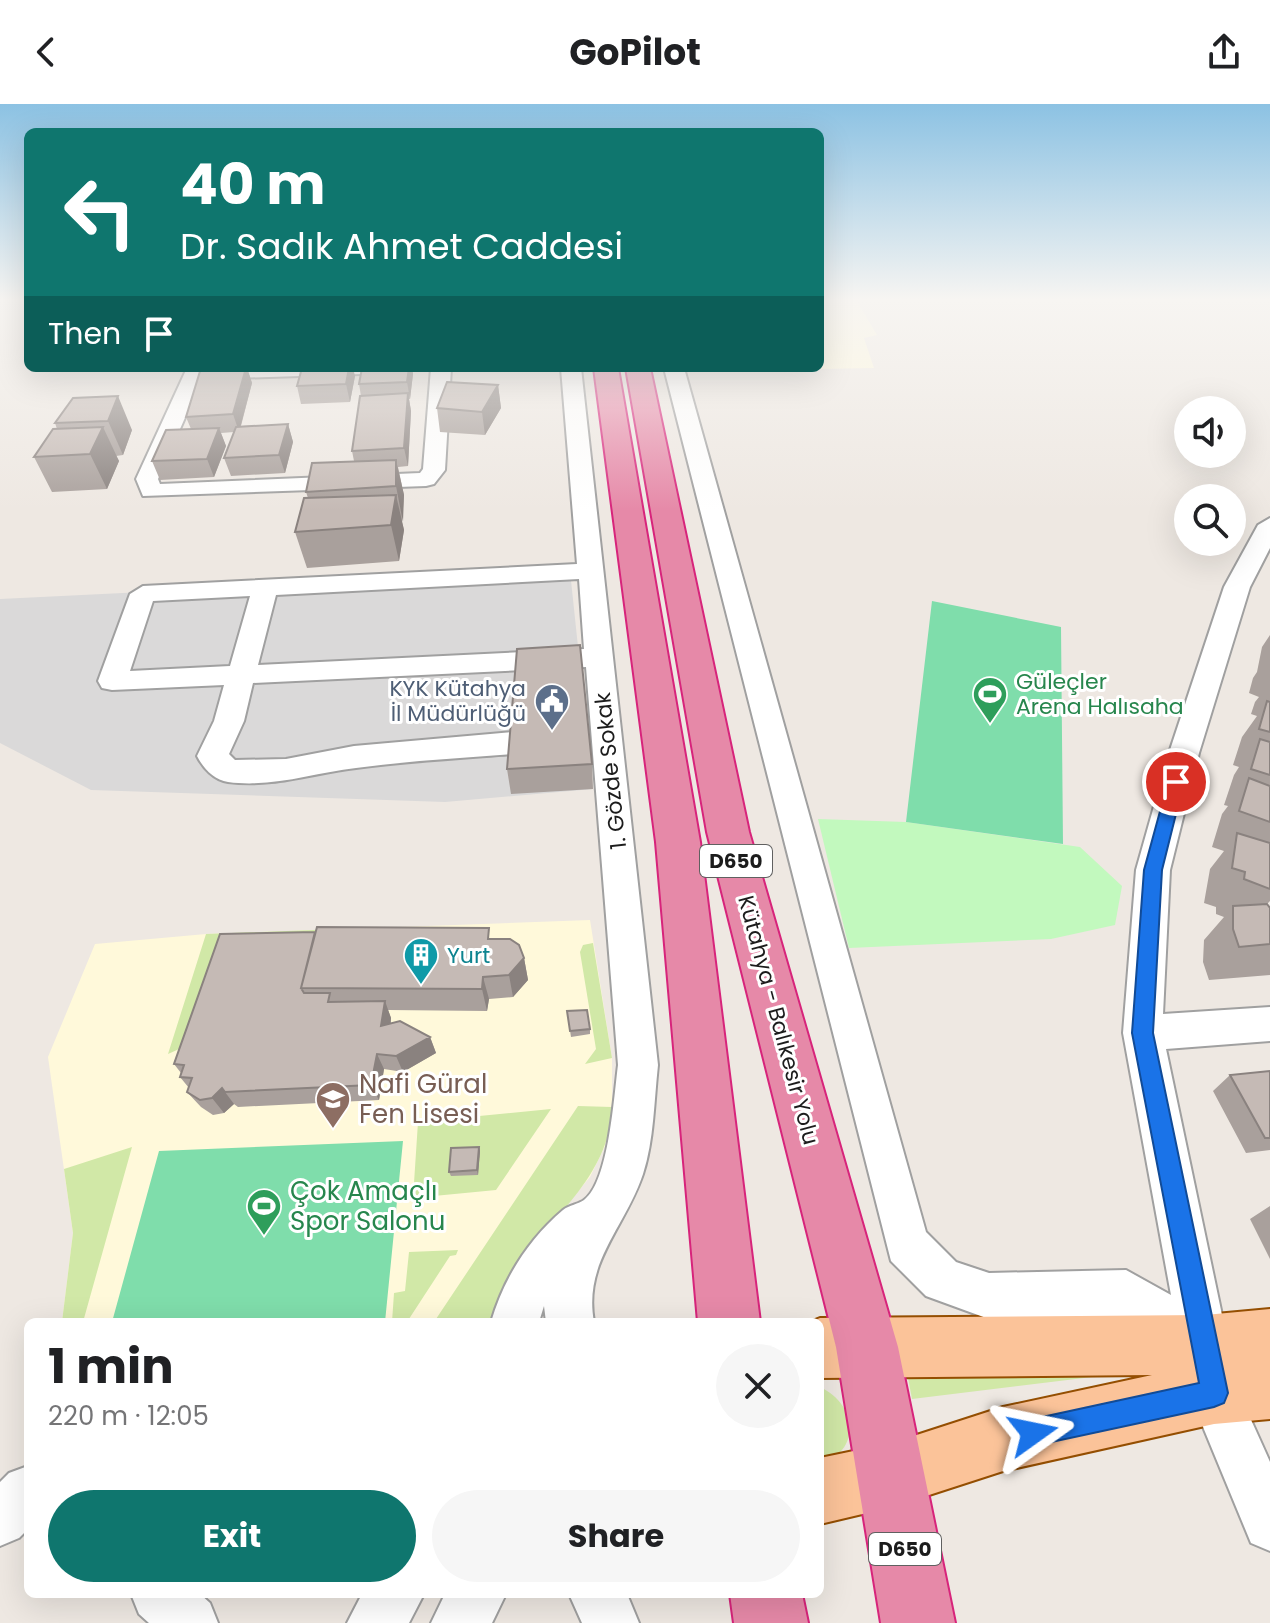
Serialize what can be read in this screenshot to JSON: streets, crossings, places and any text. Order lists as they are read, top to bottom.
{
  "streets": {
    "highway": ["D650", "Kütahya - Balıkesir Yolu"],
    "street": ["1. Gözde Sokak"]
  },
  "places": {
    "sports": ["Güleçler Arena Halısaha", "Çok Amaçlı Spor Salonu"],
    "public building": ["KYK Kütahya İl Müdürlüğü"],
    "building": ["Yurt"],
    "school or university": ["Nafi Güral Fen Lisesi"]
  },
  "page": {
    "header": "GoPilot",
    "turn": ["40 m", "Dr. Sadık Ahmet Caddesi"],
    "then": "Then",
    "heading": ["1 min", "220 m · 12:05"],
    "buttons": ["Exit", "Share"]
  }
}
